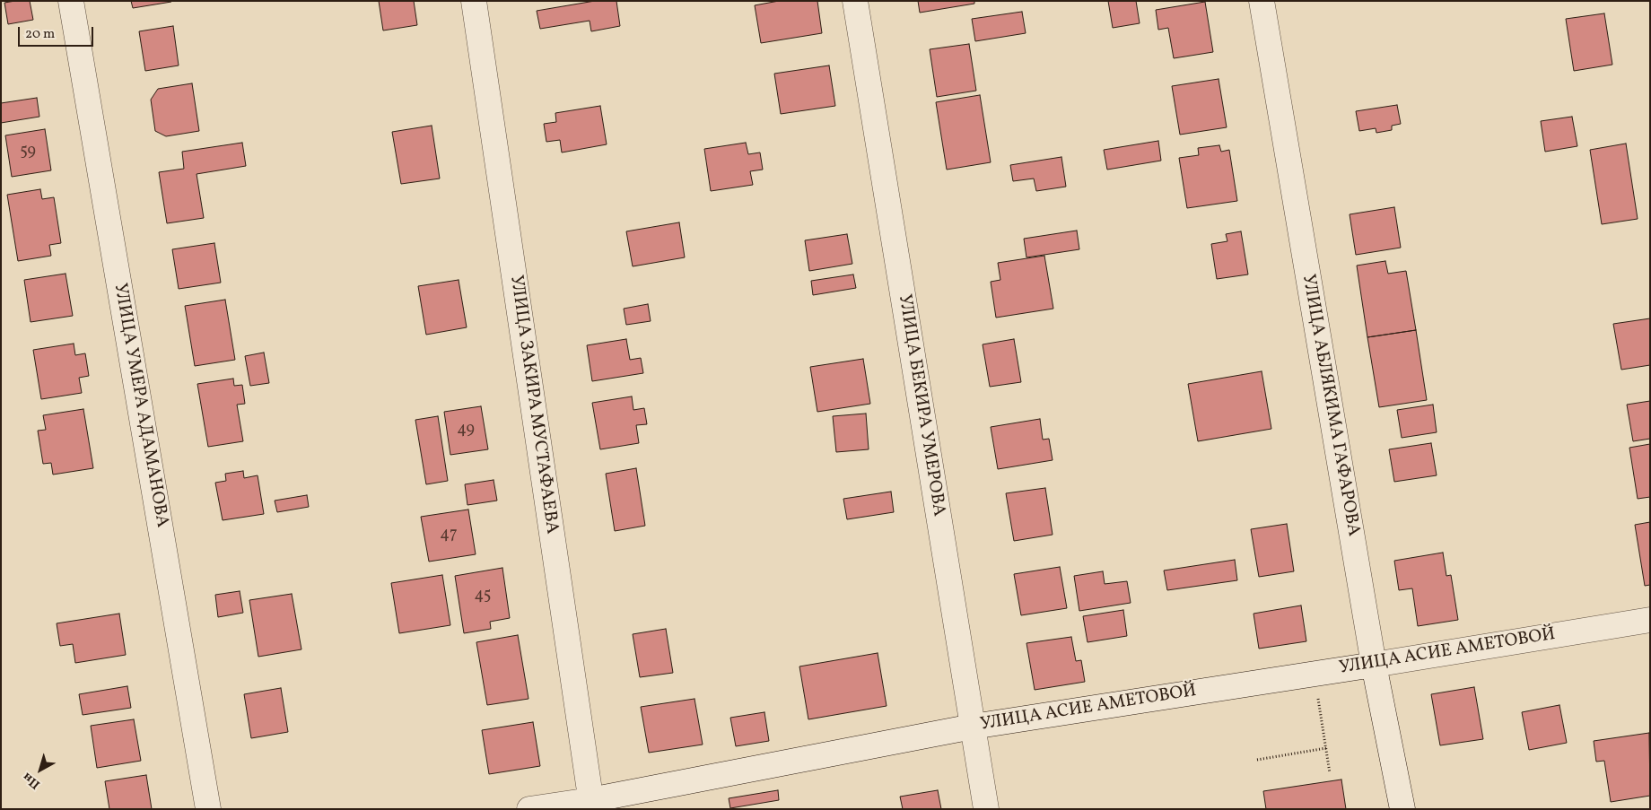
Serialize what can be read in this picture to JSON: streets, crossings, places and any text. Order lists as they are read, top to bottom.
{
  "streets": {
    "street": [
      "УЛИЦА ЗАКИРА МУСТАФАЕВА",
      "УЛИЦА УМЕРА АДАМАНОВА",
      "УЛИЦА БЕКИРА УМЕРОВА",
      "УЛИЦА АБЛЯКИМА ГАФАРОВА",
      "УЛИЦА АСИЕ АМЕТОВОЙ"
    ]
  },
  "crossings": [
    ["УЛИЦА ЗАКИРА МУСТАФАЕВА", "УЛИЦА АСИЕ АМЕТОВОЙ"],
    ["УЛИЦА БЕКИРА УМЕРОВА", "УЛИЦА АСИЕ АМЕТОВОЙ"],
    ["УЛИЦА АБЛЯКИМА ГАФАРОВА", "УЛИЦА АСИЕ АМЕТОВОЙ"]
  ],
  "house_numbers": [
    "59",
    "49",
    "47",
    "45"
  ],
  "scale_bar": "20 m",
  "north": "bottom left"
}
